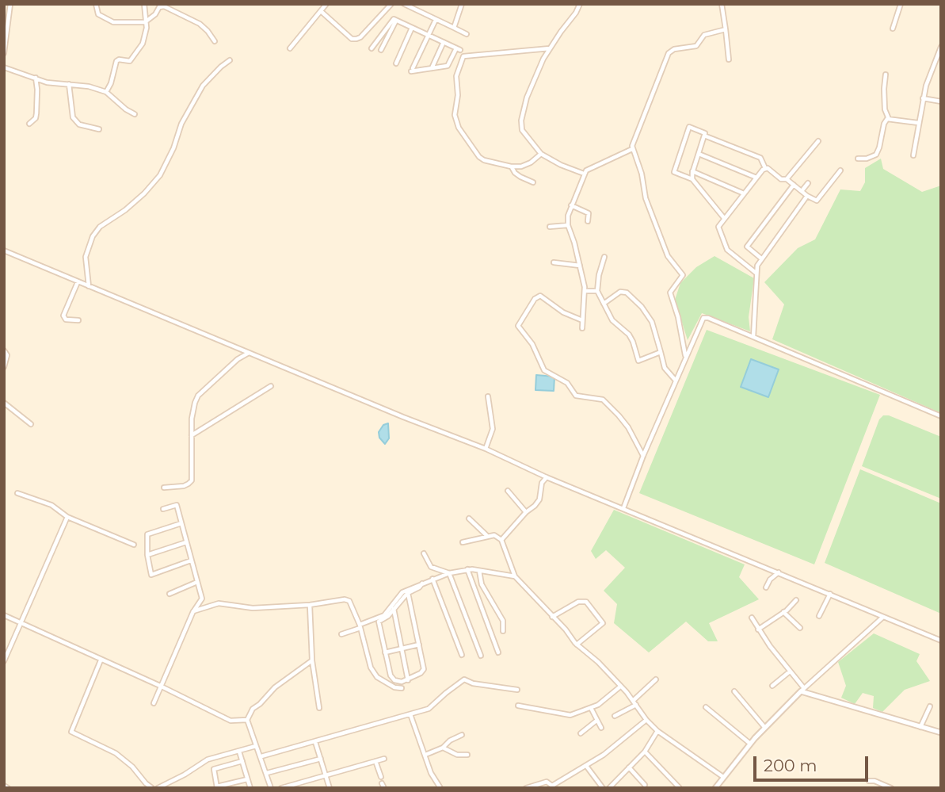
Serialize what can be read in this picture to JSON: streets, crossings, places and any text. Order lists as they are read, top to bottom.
{
  "scale_bar": "200 m"
}
